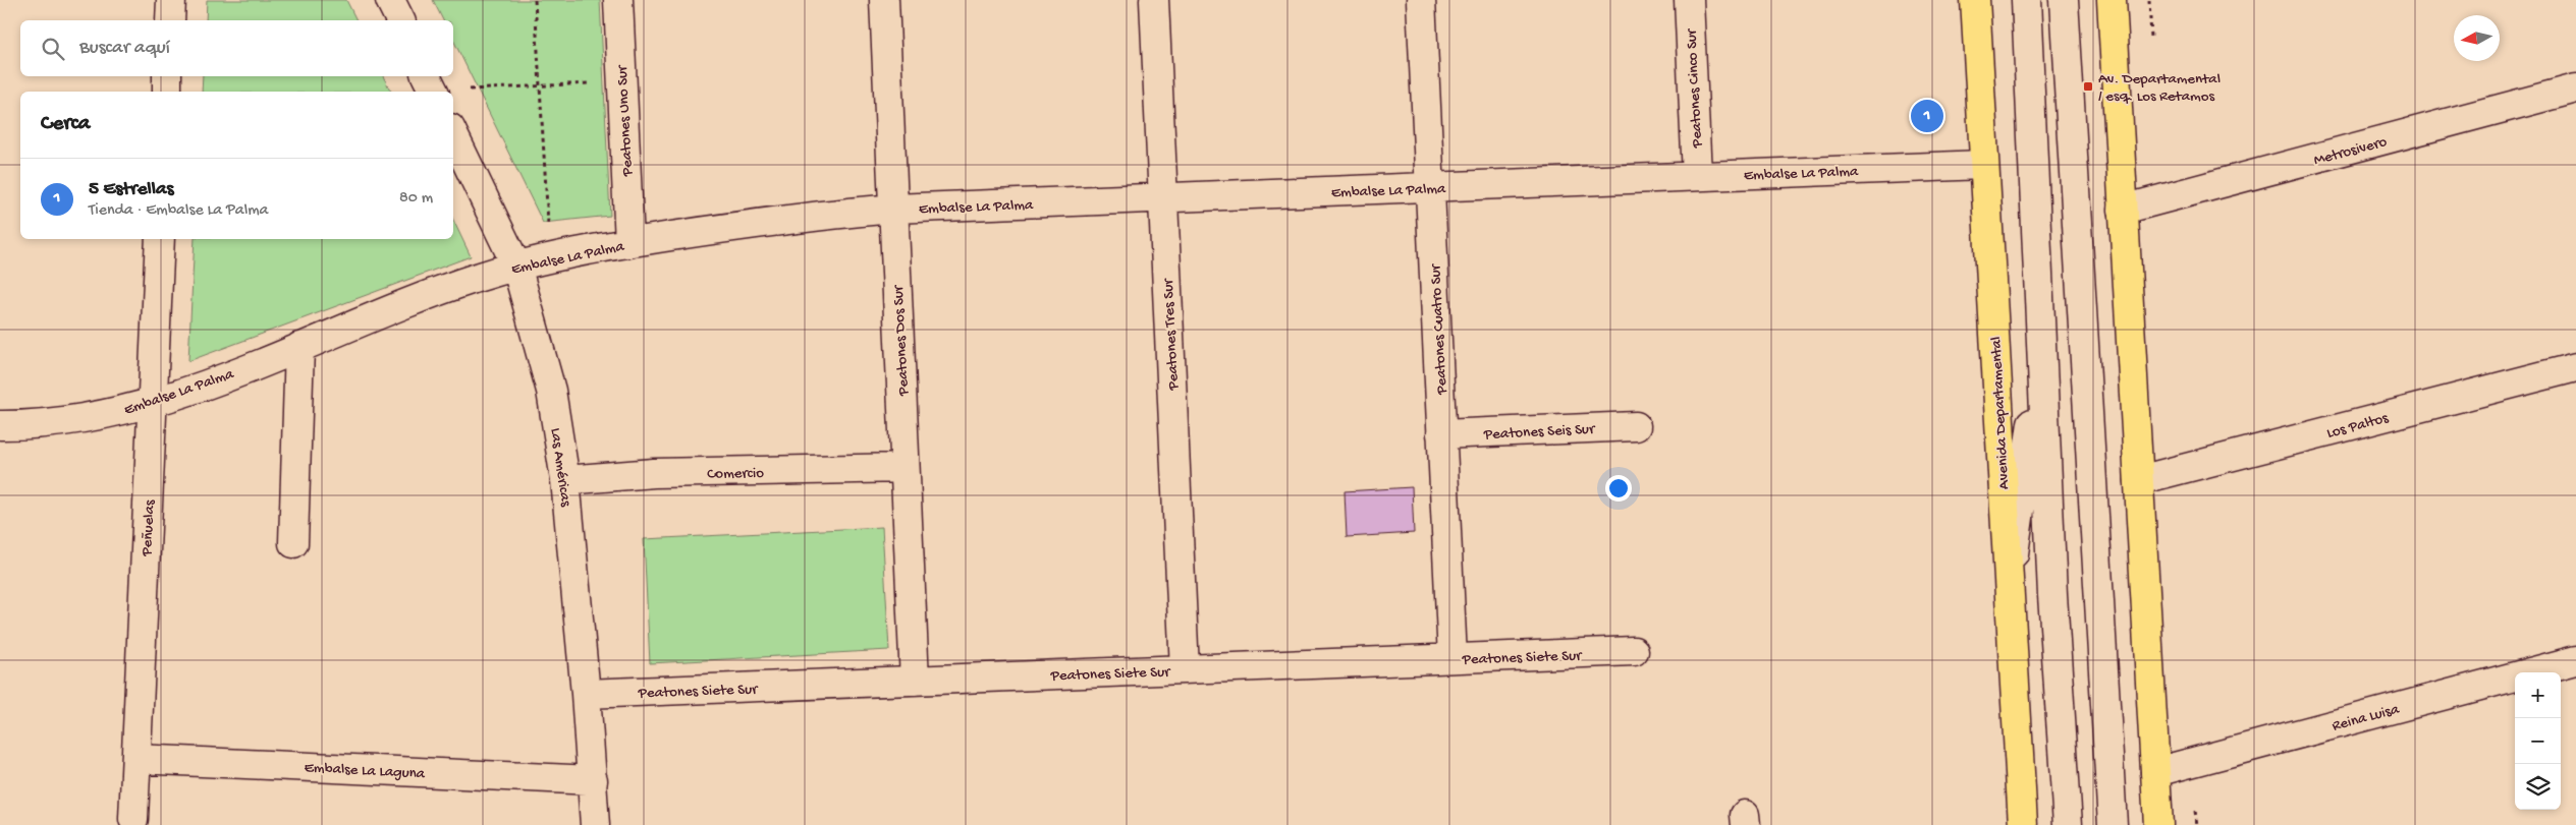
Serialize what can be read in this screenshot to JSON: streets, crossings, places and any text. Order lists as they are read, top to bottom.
{
  "streets": {
    "main road": ["Avenida Departamental"],
    "street": [
      "Peatones Cinco Sur",
      "Peatones Uno Sur",
      "Metrosivero",
      "Embalse La Palma",
      "Peatones Cuatro Sur",
      "Peatones Tres Sur",
      "Peatones Dos Sur",
      "Los Paltos",
      "Peatones Seis Sur",
      "Las Américas",
      "Comercio",
      "Peñuelas",
      "Peatones Siete Sur",
      "Reina Luisa",
      "Embalse La Laguna"
    ]
  },
  "crossings": [
    ["Peatones Cinco Sur", "Embalse La Palma"],
    ["Peatones Uno Sur", "Embalse La Palma"],
    ["Embalse La Palma", "Peatones Cuatro Sur"],
    ["Embalse La Palma", "Peatones Tres Sur"],
    ["Embalse La Palma", "Peatones Dos Sur"],
    ["Embalse La Palma", "Avenida Departamental"],
    ["Embalse La Palma", "Las Américas"],
    ["Embalse La Palma", "Peñuelas"],
    ["Peatones Cuatro Sur", "Peatones Seis Sur"],
    ["Peatones Cuatro Sur", "Peatones Siete Sur"],
    ["Peatones Tres Sur", "Peatones Siete Sur"],
    ["Peatones Dos Sur", "Comercio"],
    ["Peatones Dos Sur", "Peatones Siete Sur"],
    ["Las Américas", "Comercio"],
    ["Las Américas", "Peatones Siete Sur"],
    ["Las Américas", "Embalse La Laguna"],
    ["Peñuelas", "Embalse La Laguna"]
  ],
  "places": {
    "transit": ["Av. Departamental / esq. Los Retamos"]
  },
  "north": "left",
  "page": {
    "search": "Buscar aquí",
    "heading": "Cerca",
    "pins": "1",
    "list": [
      {
        "mark": "1",
        "name": "5 Estrellas",
        "note": "Tienda · Embalse La Palma",
        "value": "80 m"
      }
    ],
    "map_buttons": ["+", "−"]
  }
}
